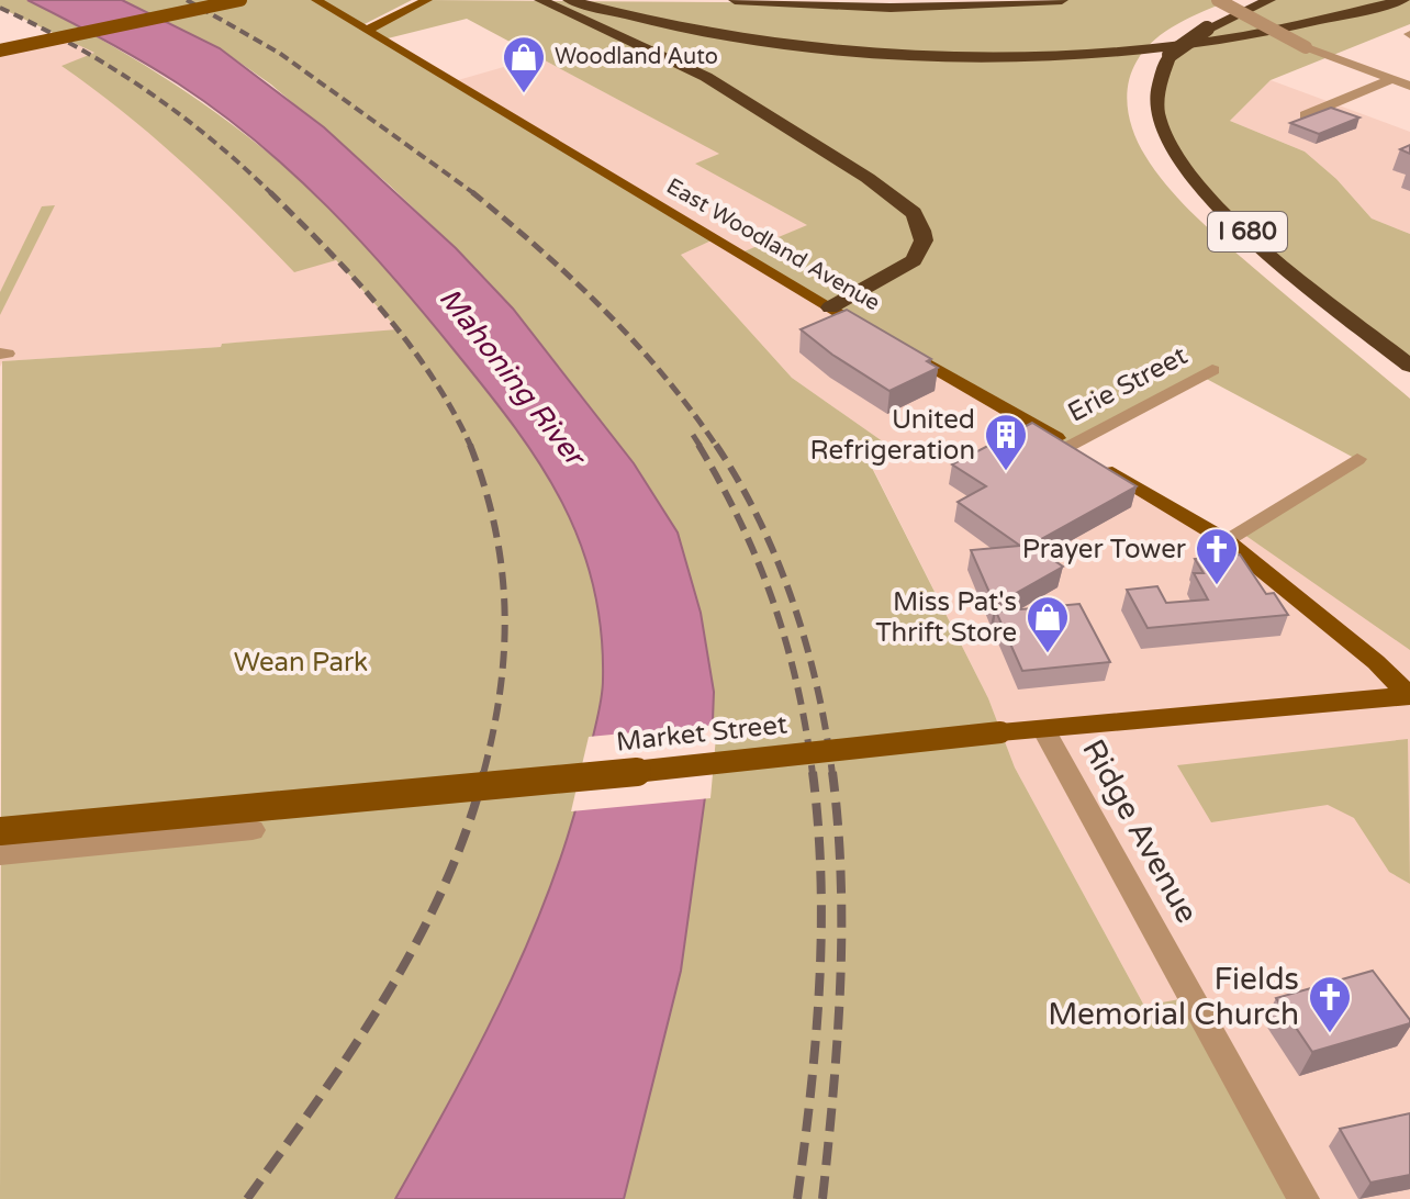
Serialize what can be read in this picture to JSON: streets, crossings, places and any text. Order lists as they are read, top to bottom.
{
  "streets": {
    "highway": ["I 680"],
    "main road": ["East Woodland Avenue", "Market Street"],
    "street": ["Erie Street", "Ridge Avenue"]
  },
  "crossings": [
    ["East Woodland Avenue", "Erie Street"],
    ["East Woodland Avenue", "Market Street"],
    ["Market Street", "Ridge Avenue"]
  ],
  "water": ["Mahoning River"],
  "parks": ["Wean Park"],
  "places": {
    "shop": ["Woodland Auto", "Miss Pat's Thrift Store"],
    "building": ["United Refrigeration"],
    "church": ["Prayer Tower", "Fields Memorial Church"]
  }
}
